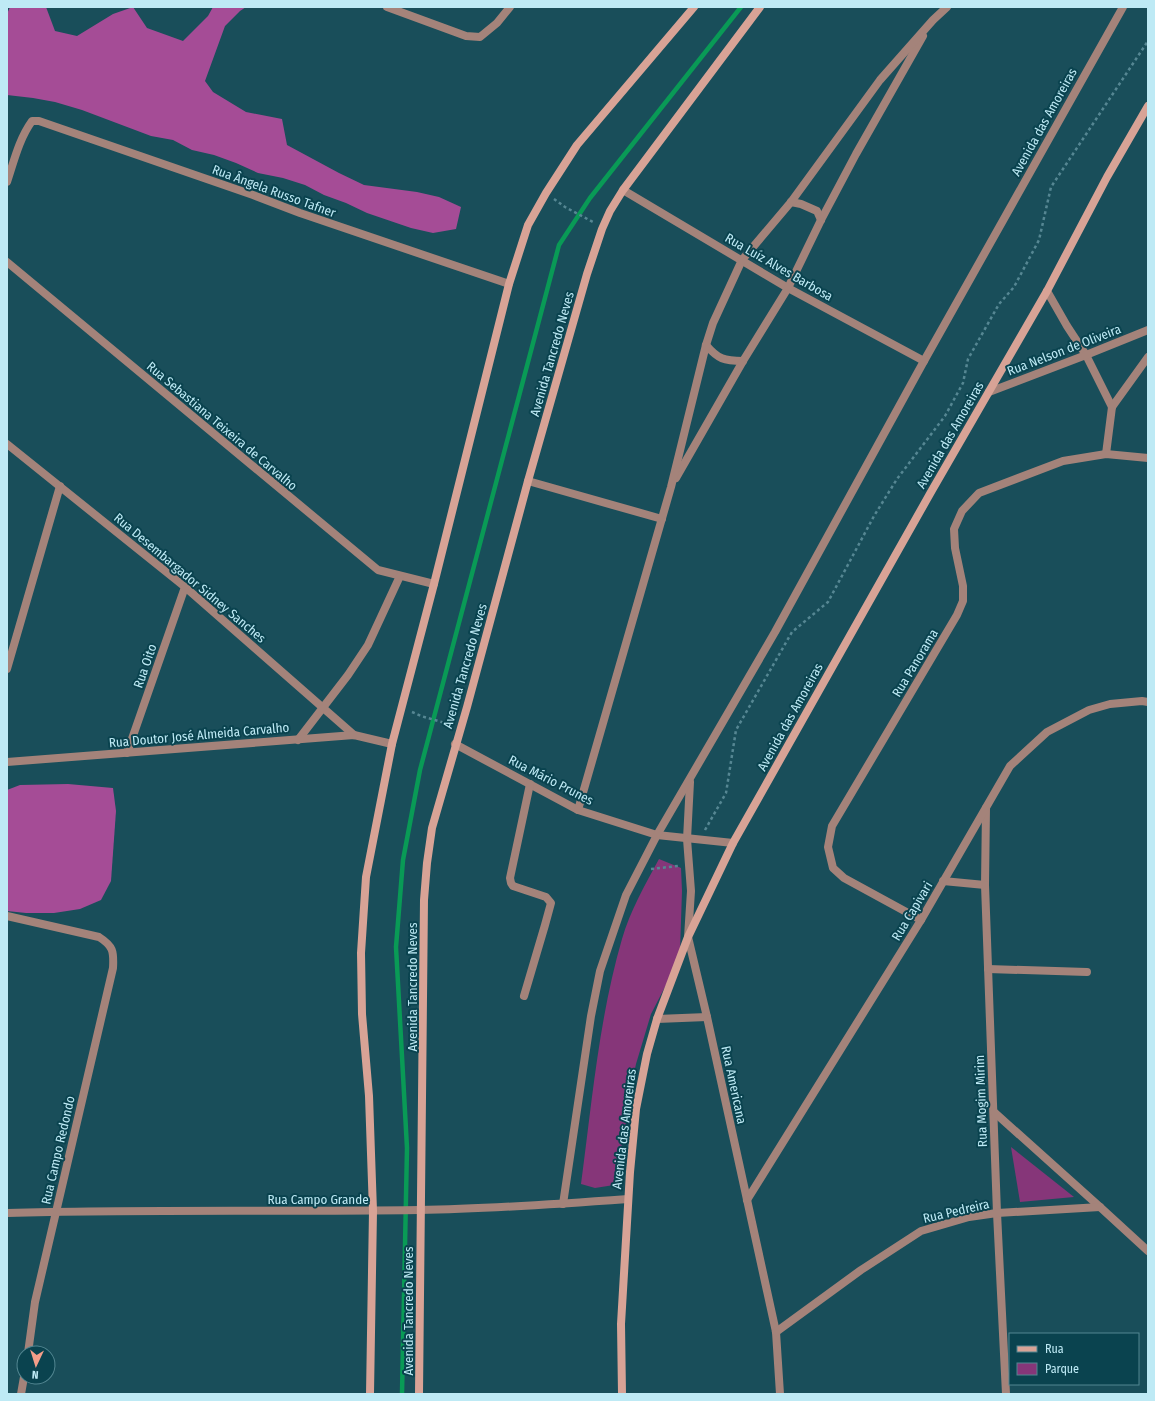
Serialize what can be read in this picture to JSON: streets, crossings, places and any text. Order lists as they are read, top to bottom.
{
  "streets": {
    "main road": ["Avenida das Amoreiras", "Avenida Tancredo Neves"],
    "street": [
      "Rua Ângela Russo Tafner",
      "Rua Luíz Alves Barbosa",
      "Rua Nelson de Oliveira",
      "Rua Sebastiana Teixeira de Carvalho",
      "Rua Desembargador Sidney Sanches",
      "Rua Panorama",
      "Rua Oito",
      "Rua Doutor José Almeida Carvalho",
      "Rua Mário Prunes",
      "Rua Capivari",
      "Rua Americana",
      "Rua Mogim Mirim",
      "Rua Campo Redondo",
      "Rua Campo Grande",
      "Rua Pedreira"
    ]
  },
  "crossings": [
    ["Avenida das Amoreiras", "Rua Luíz Alves Barbosa"],
    ["Avenida das Amoreiras", "Rua Nelson de Oliveira"],
    ["Avenida das Amoreiras", "Rua Mário Prunes"],
    ["Avenida das Amoreiras", "Rua Americana"],
    ["Avenida das Amoreiras", "Rua Campo Grande"],
    ["Rua Luíz Alves Barbosa", "Avenida Tancredo Neves"],
    ["Avenida Tancredo Neves", "Rua Mário Prunes"],
    ["Avenida Tancredo Neves", "Rua Campo Grande"],
    ["Rua Desembargador Sidney Sanches", "Rua Oito"],
    ["Rua Desembargador Sidney Sanches", "Rua Doutor José Almeida Carvalho"],
    ["Rua Panorama", "Rua Capivari"],
    ["Rua Oito", "Rua Doutor José Almeida Carvalho"],
    ["Rua Mário Prunes", "Rua Americana"],
    ["Rua Capivari", "Rua Americana"],
    ["Rua Capivari", "Rua Mogim Mirim"],
    ["Rua Americana", "Rua Pedreira"],
    ["Rua Mogim Mirim", "Rua Pedreira"],
    ["Rua Campo Redondo", "Rua Campo Grande"]
  ],
  "legend": ["Rua", "Parque"],
  "north": "bottom"
}
